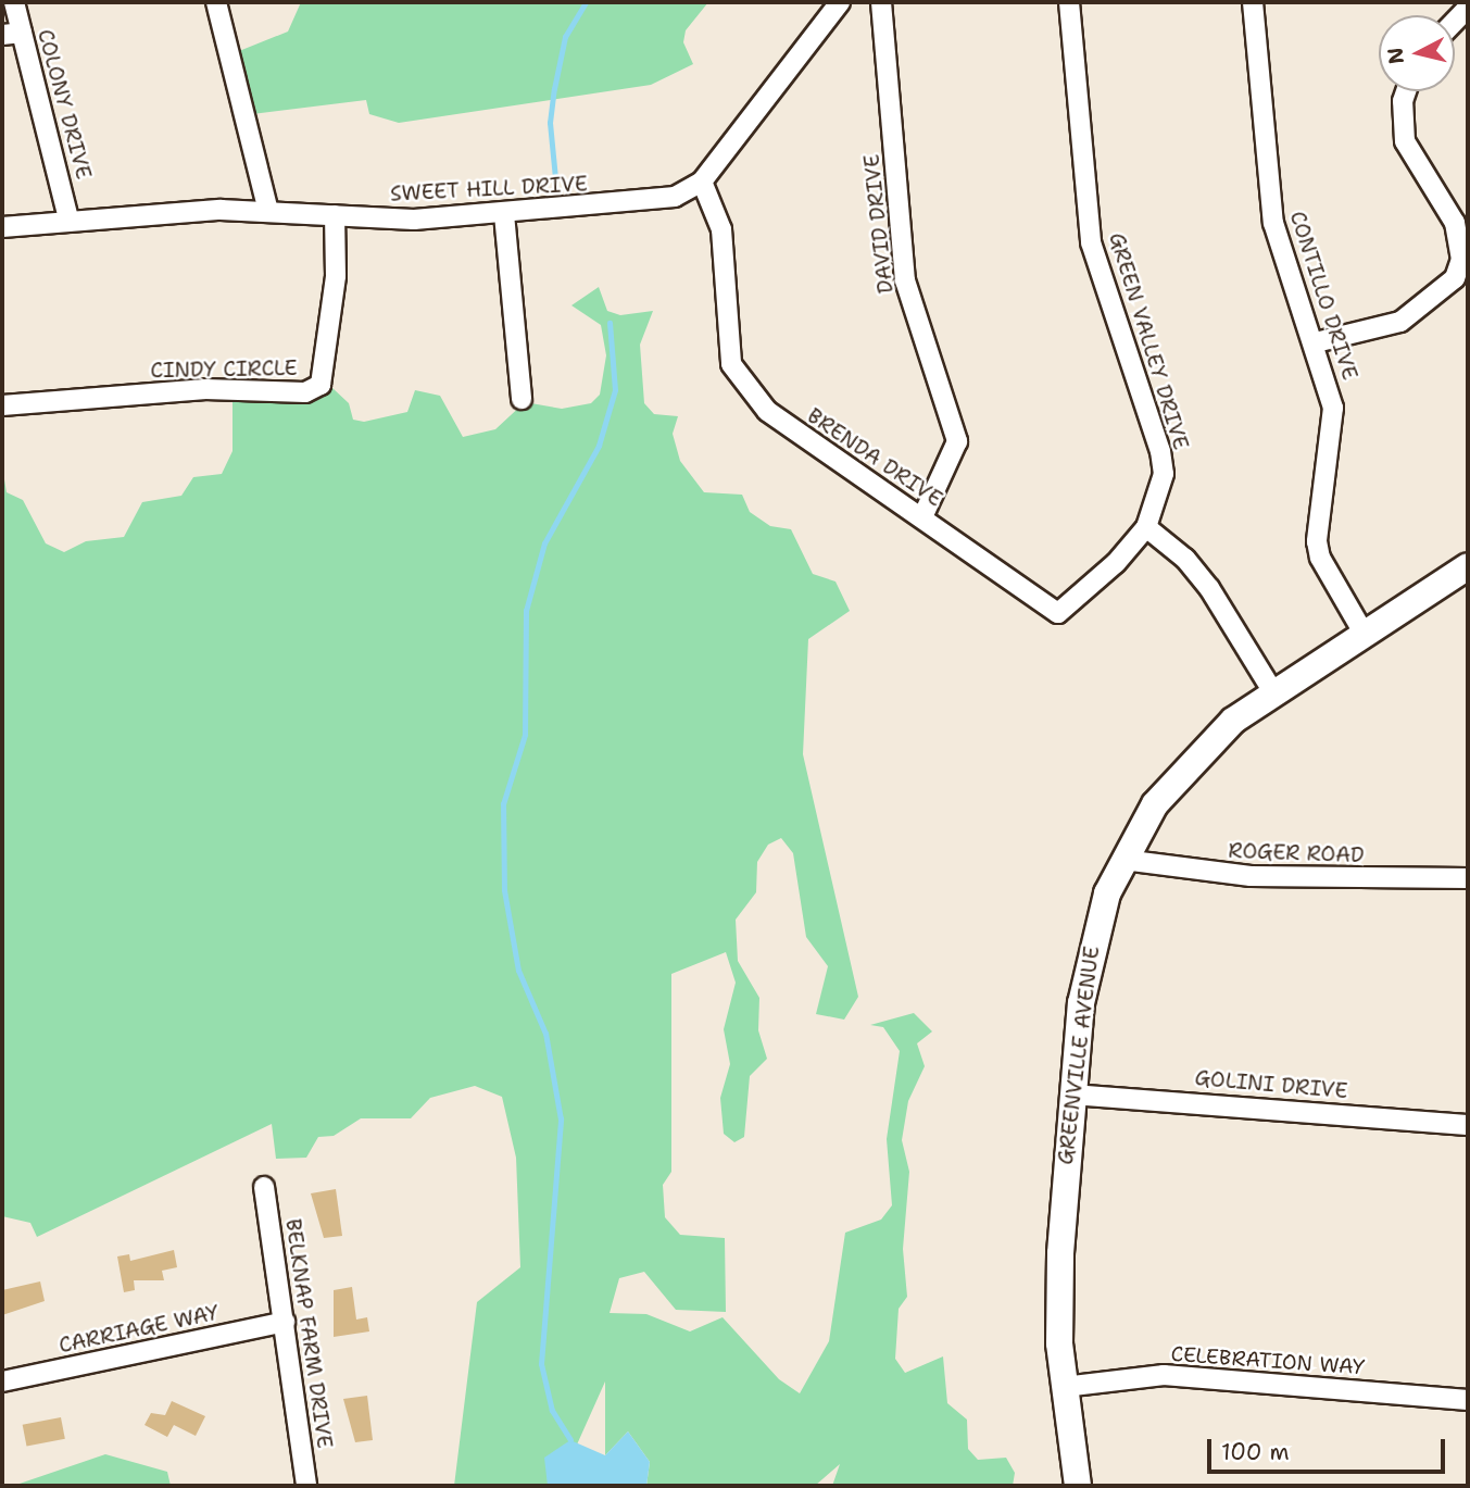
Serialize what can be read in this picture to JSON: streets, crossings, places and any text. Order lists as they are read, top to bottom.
{
  "streets": {
    "street": [
      "COLONY DRIVE",
      "SWEET HILL DRIVE",
      "DAVID DRIVE",
      "CONTILLO DRIVE",
      "GREEN VALLEY DRIVE",
      "CINDY CIRCLE",
      "BRENDA DRIVE",
      "ROGER ROAD",
      "GREENVILLE AVENUE",
      "GOLINI DRIVE",
      "CARRIAGE WAY",
      "BELKNAP FARM DRIVE",
      "CELEBRATION WAY"
    ]
  },
  "crossings": [
    ["COLONY DRIVE", "SWEET HILL DRIVE"],
    ["SWEET HILL DRIVE", "CINDY CIRCLE"],
    ["SWEET HILL DRIVE", "BRENDA DRIVE"],
    ["DAVID DRIVE", "BRENDA DRIVE"],
    ["CONTILLO DRIVE", "GREENVILLE AVENUE"],
    ["GREEN VALLEY DRIVE", "BRENDA DRIVE"],
    ["ROGER ROAD", "GREENVILLE AVENUE"],
    ["GREENVILLE AVENUE", "GOLINI DRIVE"],
    ["GREENVILLE AVENUE", "CELEBRATION WAY"],
    ["CARRIAGE WAY", "BELKNAP FARM DRIVE"]
  ],
  "scale_bar": "100 m",
  "north": "left"
}
